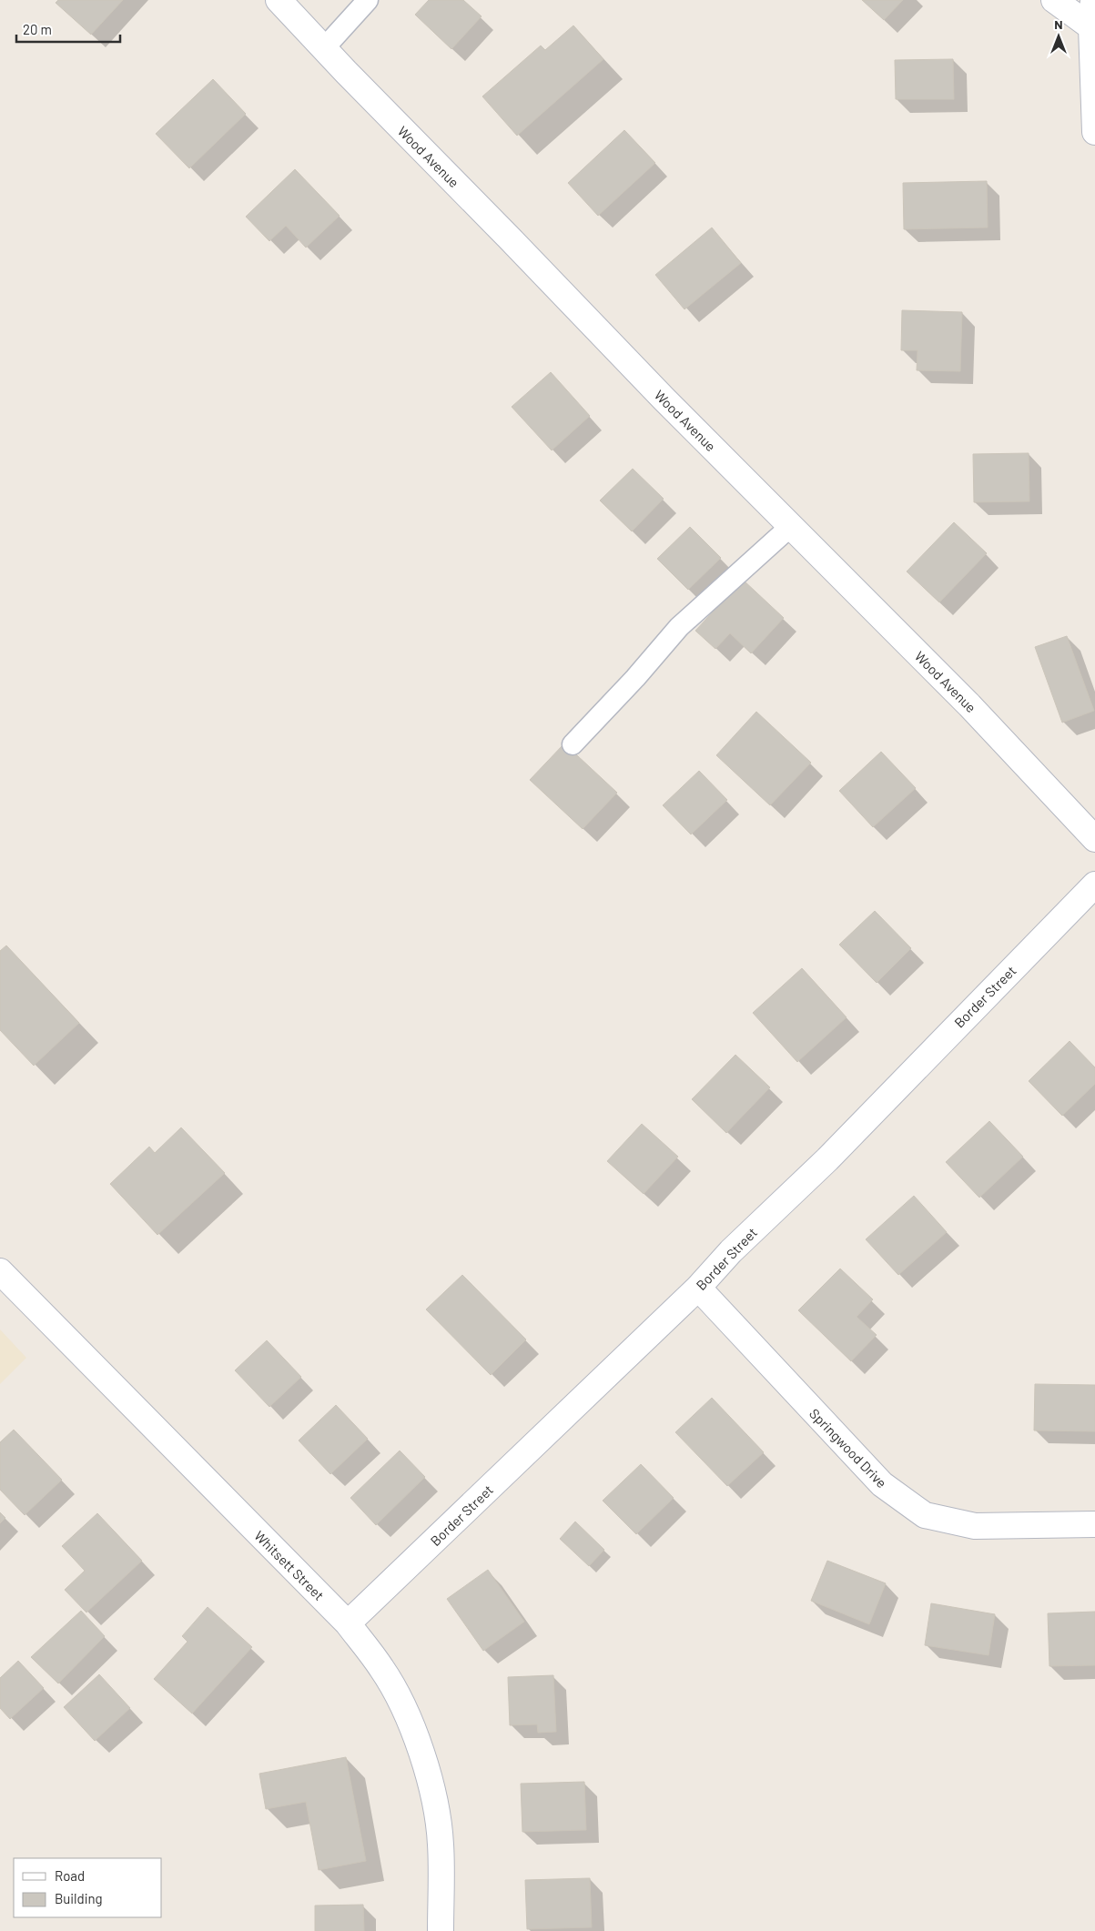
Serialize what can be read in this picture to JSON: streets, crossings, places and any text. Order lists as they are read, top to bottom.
{
  "streets": {
    "street": [
      "Wood Avenue",
      "Border Street",
      "Springwood Drive",
      "Whitsett Street"
    ]
  },
  "crossings": [
    ["Border Street", "Springwood Drive"],
    ["Border Street", "Whitsett Street"]
  ],
  "legend": ["Road", "Building"],
  "scale_bar": "20 m",
  "north": "top"
}
